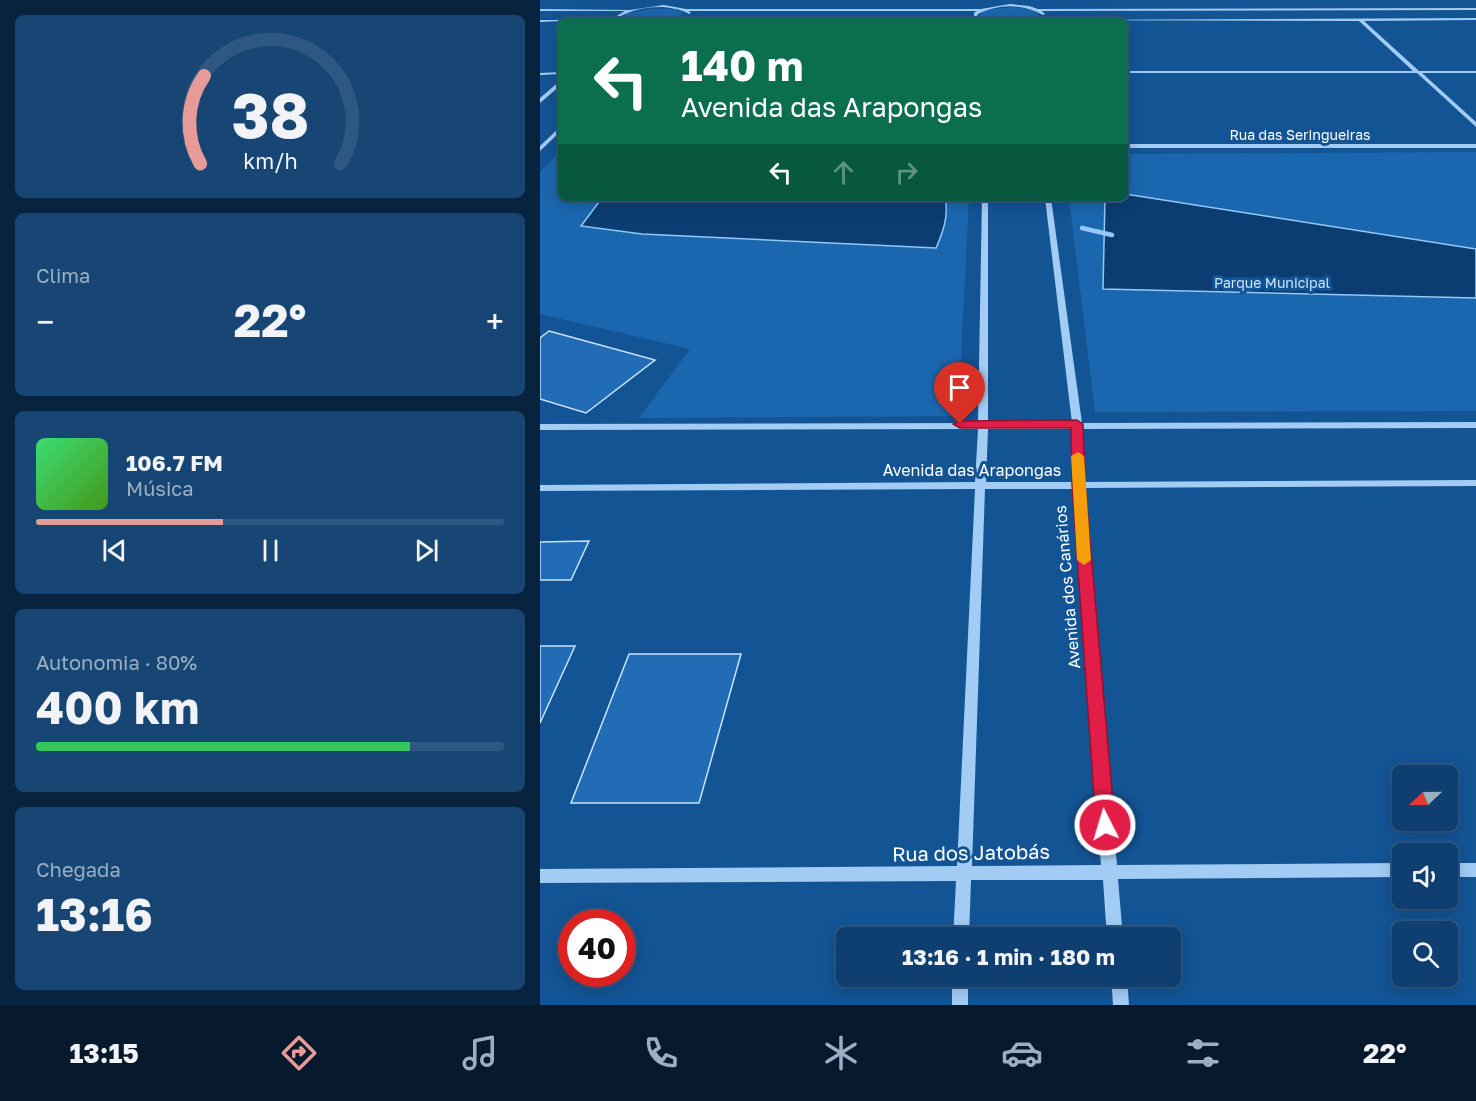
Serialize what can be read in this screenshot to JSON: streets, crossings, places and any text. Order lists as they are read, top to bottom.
{
  "streets": {
    "street": [
      "Rua das Seringueiras",
      "Avenida das Arapongas",
      "Avenida dos Canários",
      "Rua dos Jatobás"
    ]
  },
  "crossings": [
    ["Avenida das Arapongas", "Avenida dos Canários"],
    ["Avenida dos Canários", "Rua dos Jatobás"]
  ],
  "parks": ["Parque Municipal"],
  "north": "left",
  "page": {
    "turn": ["140 m", "Avenida das Arapongas"],
    "tile": [
      "Clima",
      ["Autonomia · 80%", "400 km"],
      ["Chegada", "13:16"]
    ],
    "heat": ["−", "22°", "+"],
    "song": ["106.7 FM", "Música"],
    "limit": "40",
    "trip": "13:16 · 1 min · 180 m",
    "tabs": ["13:15", "22°"],
    "gauge": ["38", "km/h"]
  }
}
